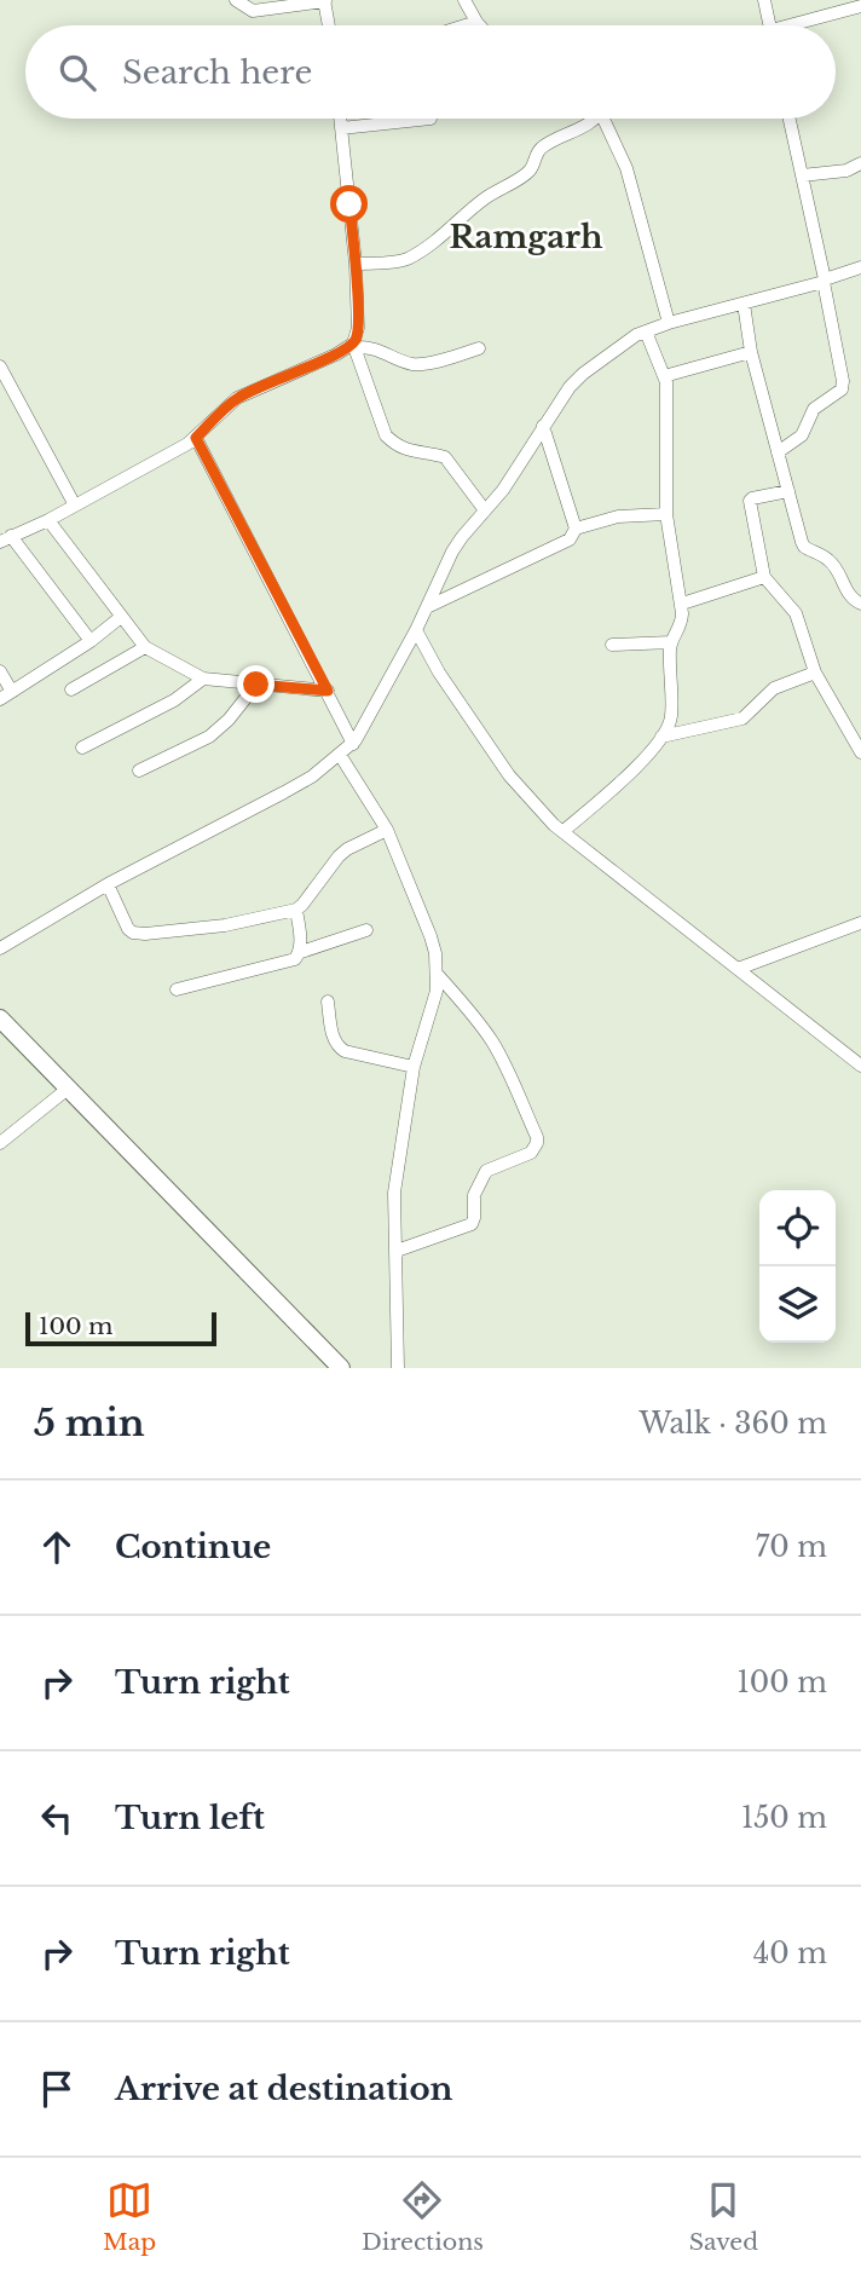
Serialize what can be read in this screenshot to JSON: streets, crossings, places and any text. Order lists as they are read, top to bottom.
{
  "districts": ["Ramgarh"],
  "scale_bar": "100 m",
  "page": {
    "search": "Search here",
    "scale": "100 m",
    "heading": ["5 min", "Walk · 360 m"],
    "list": [
      ["Continue", "70 m"],
      ["Turn right", "100 m"],
      ["Turn left", "150 m"],
      ["Turn right", "40 m"],
      "Arrive at destination"
    ],
    "nav": ["Map", "Directions", "Saved"]
  }
}
